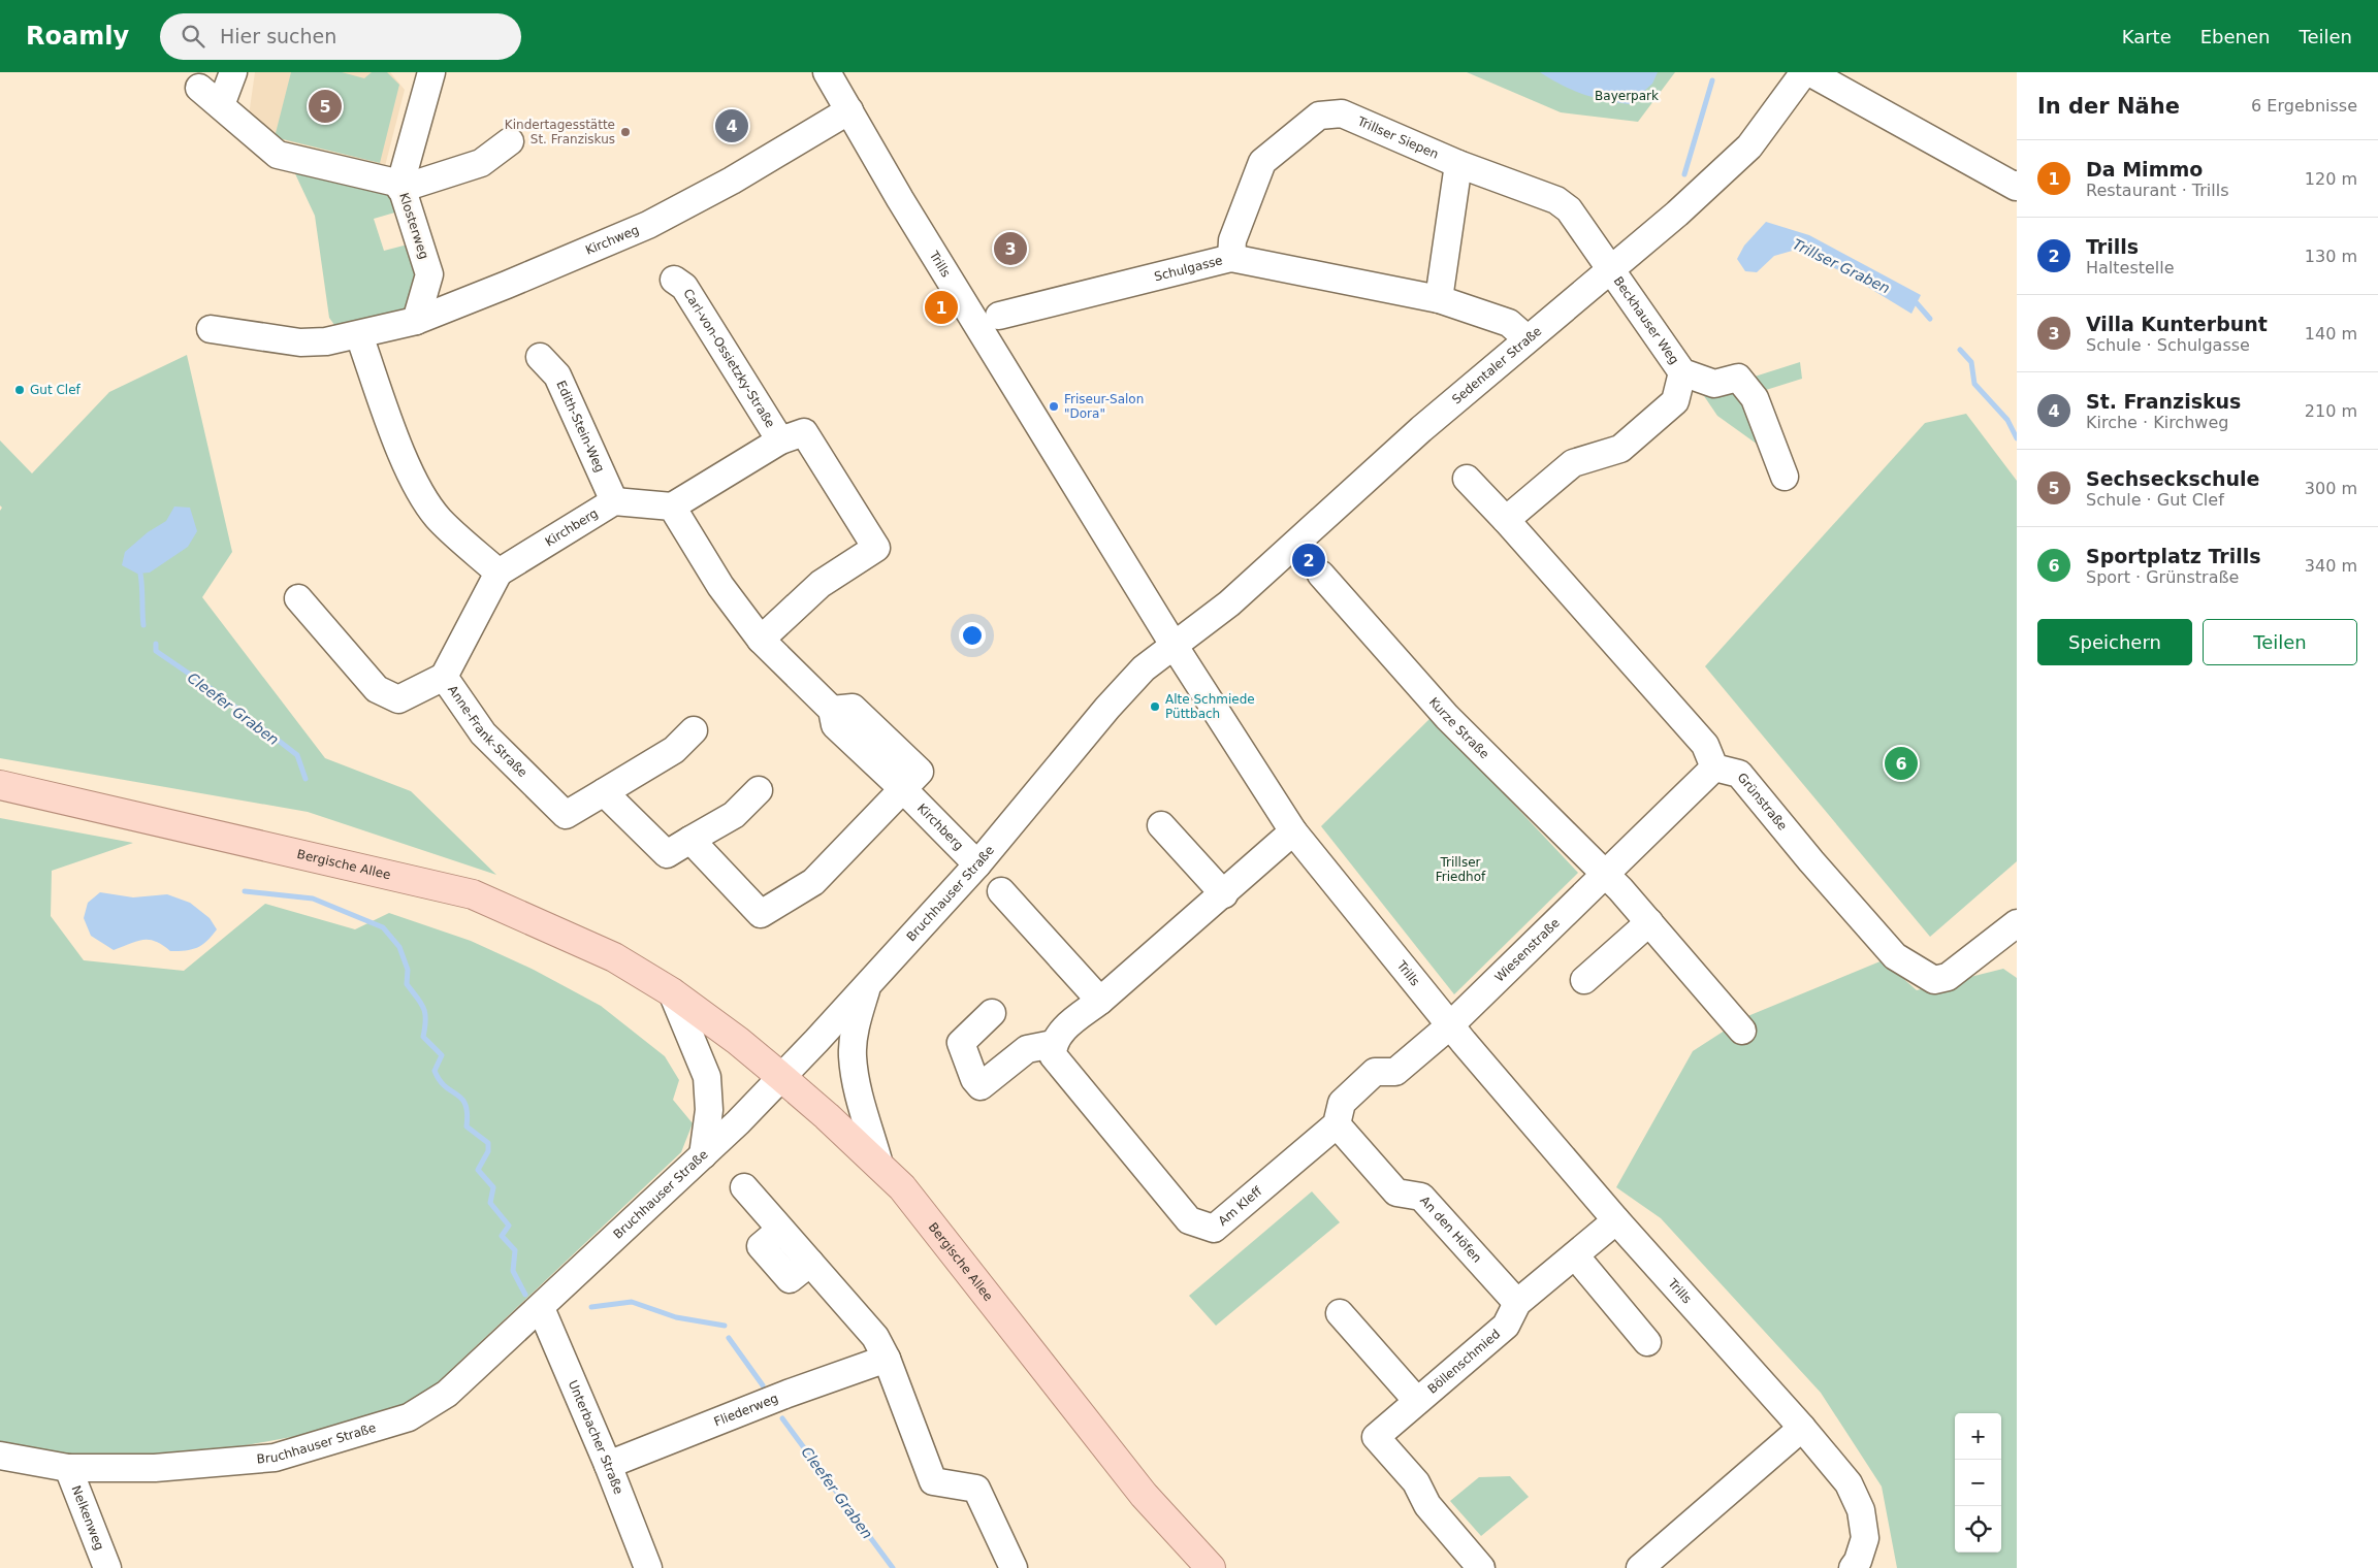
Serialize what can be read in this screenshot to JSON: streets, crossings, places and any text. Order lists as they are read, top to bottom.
{
  "streets": {
    "main road": ["Bergische Allee"],
    "street": [
      "Trillser Siepen",
      "Klosterweg",
      "Kirchweg",
      "Trills",
      "Schulgasse",
      "Beckhauser Weg",
      "Carl-von-Ossietzky-Straße",
      "Sedentaler Straße",
      "Edith-Stein-Weg",
      "Kirchberg",
      "Kurze Straße",
      "Anne-Frank-Straße",
      "Grünstraße",
      "Bruchhauser Straße",
      "Wiesenstraße",
      "Am Kleff",
      "An den Höfen",
      "Böllenschmied",
      "Fliederweg",
      "Unterbacher Straße",
      "Nelkenweg"
    ]
  },
  "crossings": [
    ["Trillser Siepen", "Schulgasse"],
    ["Trillser Siepen", "Beckhauser Weg"],
    ["Trillser Siepen", "Sedentaler Straße"],
    ["Klosterweg", "Kirchweg"],
    ["Kirchweg", "Trills"],
    ["Trills", "Sedentaler Straße"],
    ["Trills", "Bruchhauser Straße"],
    ["Trills", "Wiesenstraße"],
    ["Trills", "Böllenschmied"],
    ["Schulgasse", "Sedentaler Straße"],
    ["Beckhauser Weg", "Sedentaler Straße"],
    ["Carl-von-Ossietzky-Straße", "Kirchberg"],
    ["Sedentaler Straße", "Bruchhauser Straße"],
    ["Edith-Stein-Weg", "Kirchberg"],
    ["Kirchberg", "Anne-Frank-Straße"],
    ["Kirchberg", "Bruchhauser Straße"],
    ["Kurze Straße", "Wiesenstraße"],
    ["Grünstraße", "Wiesenstraße"],
    ["Bergische Allee", "Bruchhauser Straße"],
    ["Bruchhauser Straße", "Unterbacher Straße"],
    ["Bruchhauser Straße", "Nelkenweg"],
    ["Am Kleff", "An den Höfen"],
    ["An den Höfen", "Böllenschmied"],
    ["Fliederweg", "Unterbacher Straße"]
  ],
  "water": ["Trillser Graben", "Cleefer Graben"],
  "parks": ["Bayerpark", "Trillser Friedhof"],
  "places": [
    "Kindertagesstätte St. Franziskus",
    "Gut Clef",
    "Friseur-Salon \"Dora\"",
    "Alte Schmiede Püttbach"
  ],
  "page": {
    "header": "Roamly",
    "search": "Hier suchen",
    "nav": ["Karte", "Ebenen", "Teilen"],
    "heading": ["In der Nähe", "6 Ergebnisse"],
    "pins": [
      "5",
      "4",
      "3",
      "1",
      "2",
      "6"
    ],
    "list": [
      {
        "mark": "1",
        "name": "Da Mimmo",
        "note": "Restaurant · Trills",
        "value": "120 m"
      },
      {
        "mark": "2",
        "name": "Trills",
        "note": "Haltestelle",
        "value": "130 m"
      },
      {
        "mark": "3",
        "name": "Villa Kunterbunt",
        "note": "Schule · Schulgasse",
        "value": "140 m"
      },
      {
        "mark": "4",
        "name": "St. Franziskus",
        "note": "Kirche · Kirchweg",
        "value": "210 m"
      },
      {
        "mark": "5",
        "name": "Sechseckschule",
        "note": "Schule · Gut Clef",
        "value": "300 m"
      },
      {
        "mark": "6",
        "name": "Sportplatz Trills",
        "note": "Sport · Grünstraße",
        "value": "340 m"
      }
    ],
    "buttons": ["Speichern", "Teilen"],
    "map_buttons": ["+", "−"]
  }
}
